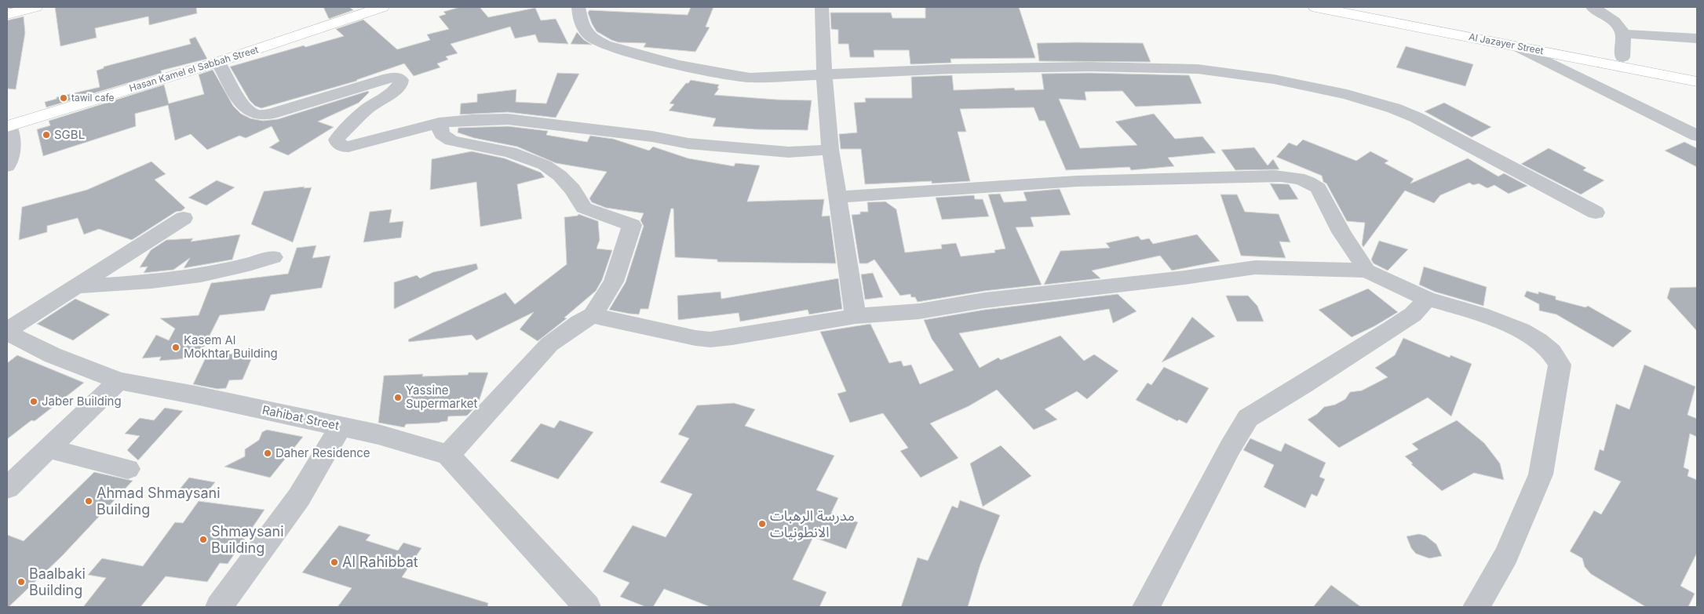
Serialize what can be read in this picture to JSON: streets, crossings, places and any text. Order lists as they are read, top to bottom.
{
  "streets": {
    "main road": ["Al Jazayer Street", "Hasan Kamel el Sabbah Street"],
    "street": ["Rahibat Street"]
  },
  "places": [
    "tawil cafe",
    "SGBL",
    "Kasem Al Mokhtar Building",
    "Yassine Supermarket",
    "Jaber Building",
    "Daher Residence",
    "Ahmad Shmaysani Building",
    "مدرسة الرهبات الانطونيات",
    "Shmaysani Building",
    "Al Rahibbat",
    "Baalbaki Building"
  ]
}
